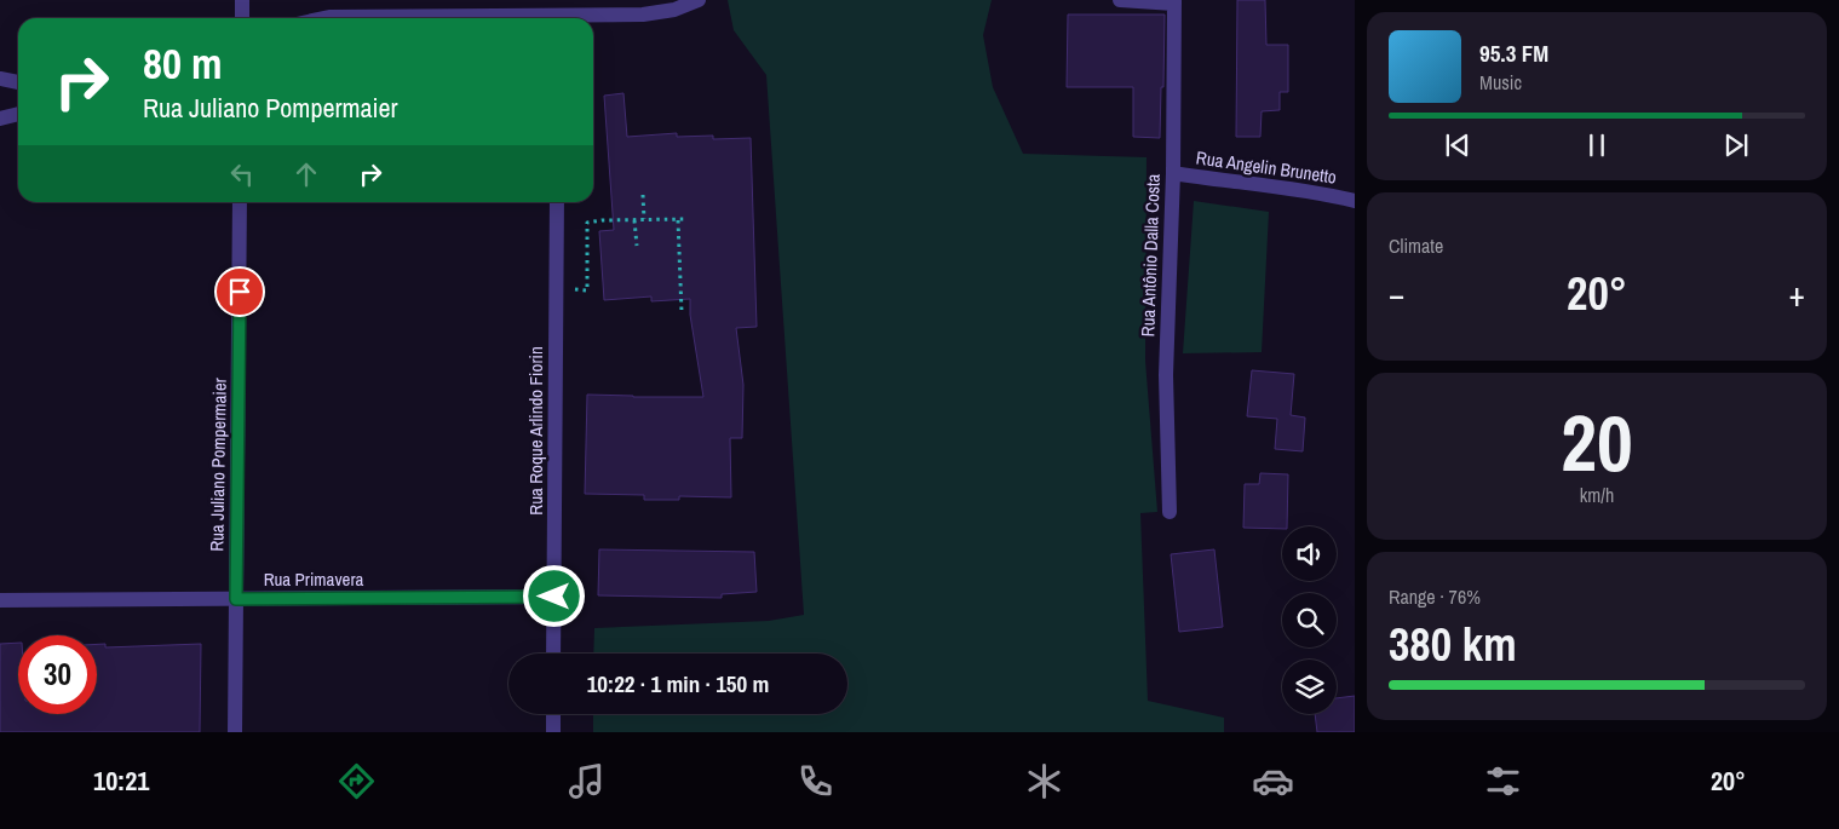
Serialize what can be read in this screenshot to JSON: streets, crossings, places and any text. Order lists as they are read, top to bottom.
{
  "streets": {
    "street": [
      "Rua Angelin Brunetto",
      "Rua Antônio Dalla Costa",
      "Rua Roque Arlindo Fiorin",
      "Rua Juliano Pompermaier",
      "Rua Primavera"
    ]
  },
  "crossings": [
    ["Rua Angelin Brunetto", "Rua Antônio Dalla Costa"],
    ["Rua Roque Arlindo Fiorin", "Rua Primavera"],
    ["Rua Juliano Pompermaier", "Rua Primavera"]
  ],
  "page": {
    "turn": ["80 m", "Rua Juliano Pompermaier"],
    "song": ["95.3 FM", "Music"],
    "tile": [
      "Climate",
      ["20", "km/h"],
      ["Range · 76%", "380 km"]
    ],
    "heat": ["−", "20°", "+"],
    "limit": "30",
    "trip": "10:22 · 1 min · 150 m",
    "tabs": ["10:21", "20°"]
  }
}
